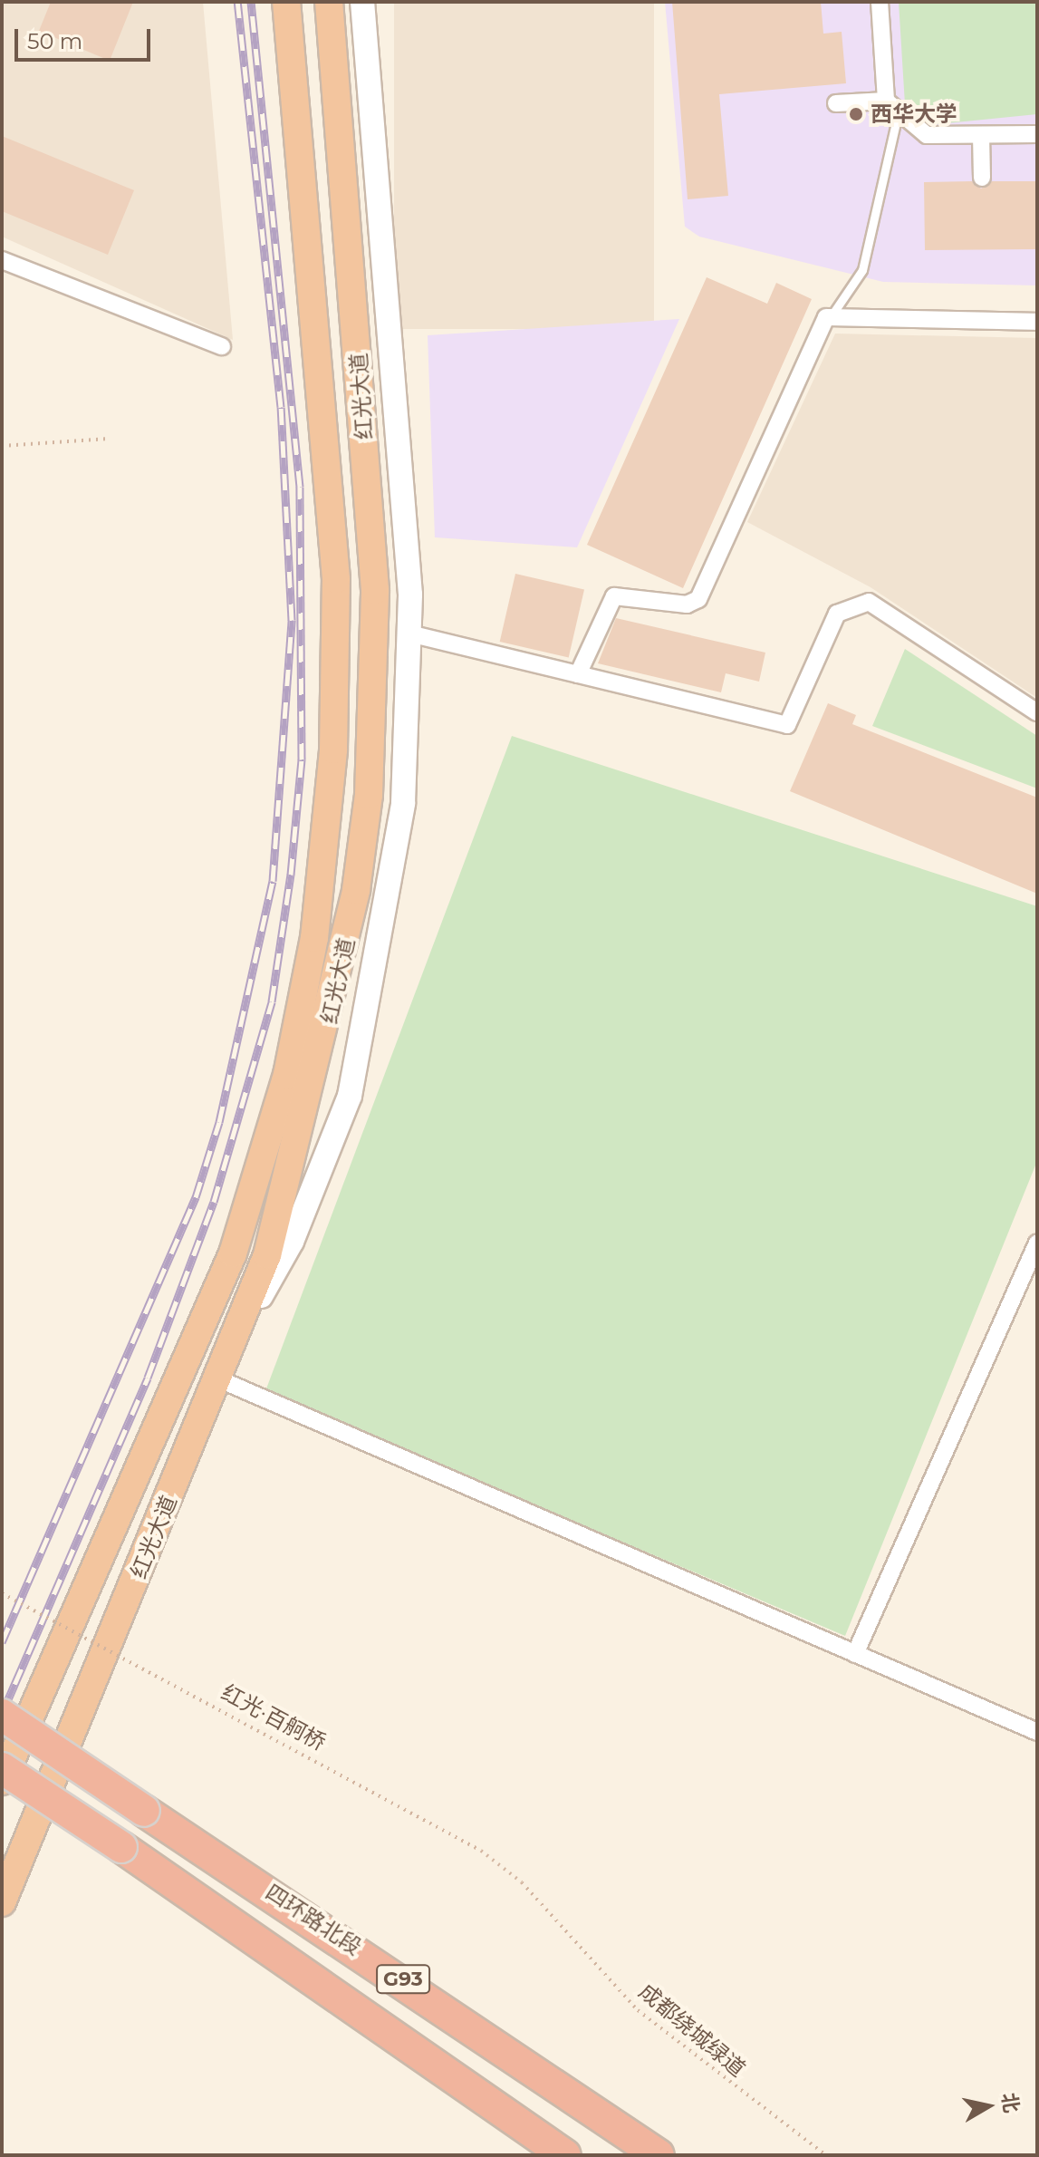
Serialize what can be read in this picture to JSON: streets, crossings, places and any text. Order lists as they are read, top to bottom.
{
  "streets": {
    "highway": ["红光大道", "四环路北段", "G93"],
    "path": ["红光·百舸桥", "成都绕城绿道"]
  },
  "crossings": [
    ["红光·百舸桥", "成都绕城绿道"]
  ],
  "places": ["西华大学"],
  "scale_bar": "50 m",
  "north": "right"
}
